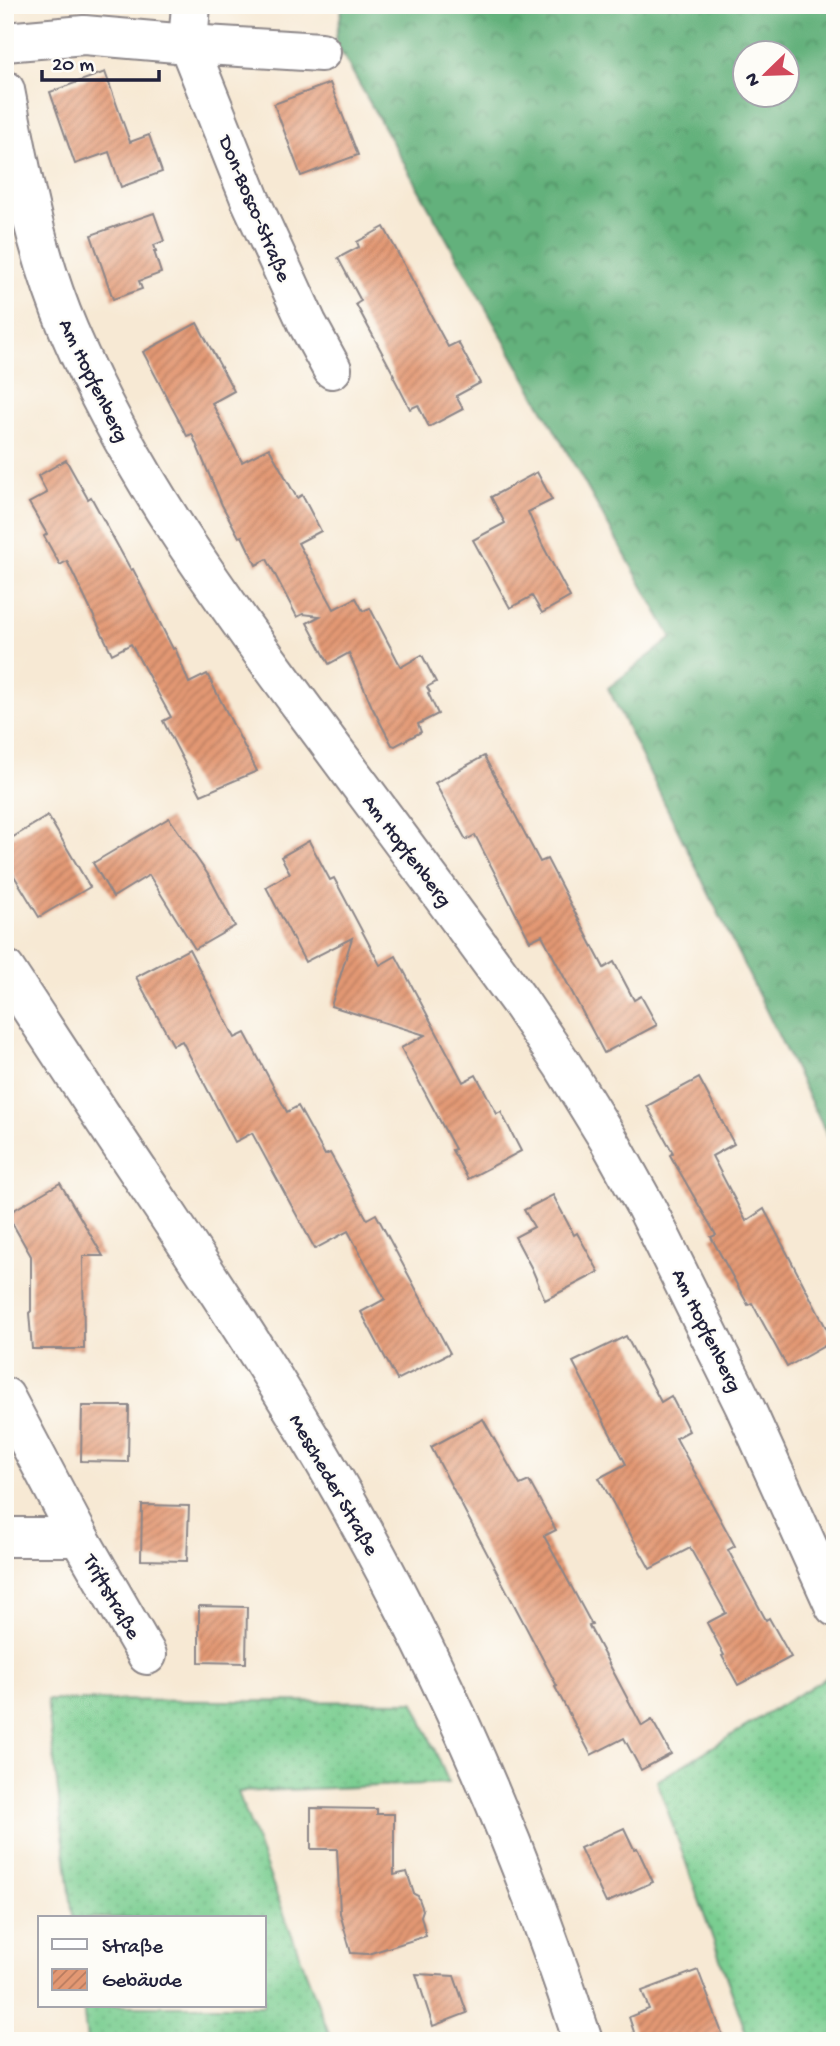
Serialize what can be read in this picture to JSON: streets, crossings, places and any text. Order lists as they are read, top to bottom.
{
  "streets": {
    "street": [
      "Don-Bosco-Straße",
      "Am Hopfenberg",
      "Mescheder Straße",
      "Triftstraße"
    ]
  },
  "legend": ["Straße", "Gebäude"],
  "scale_bar": "20 m",
  "north": "bottom left"
}
